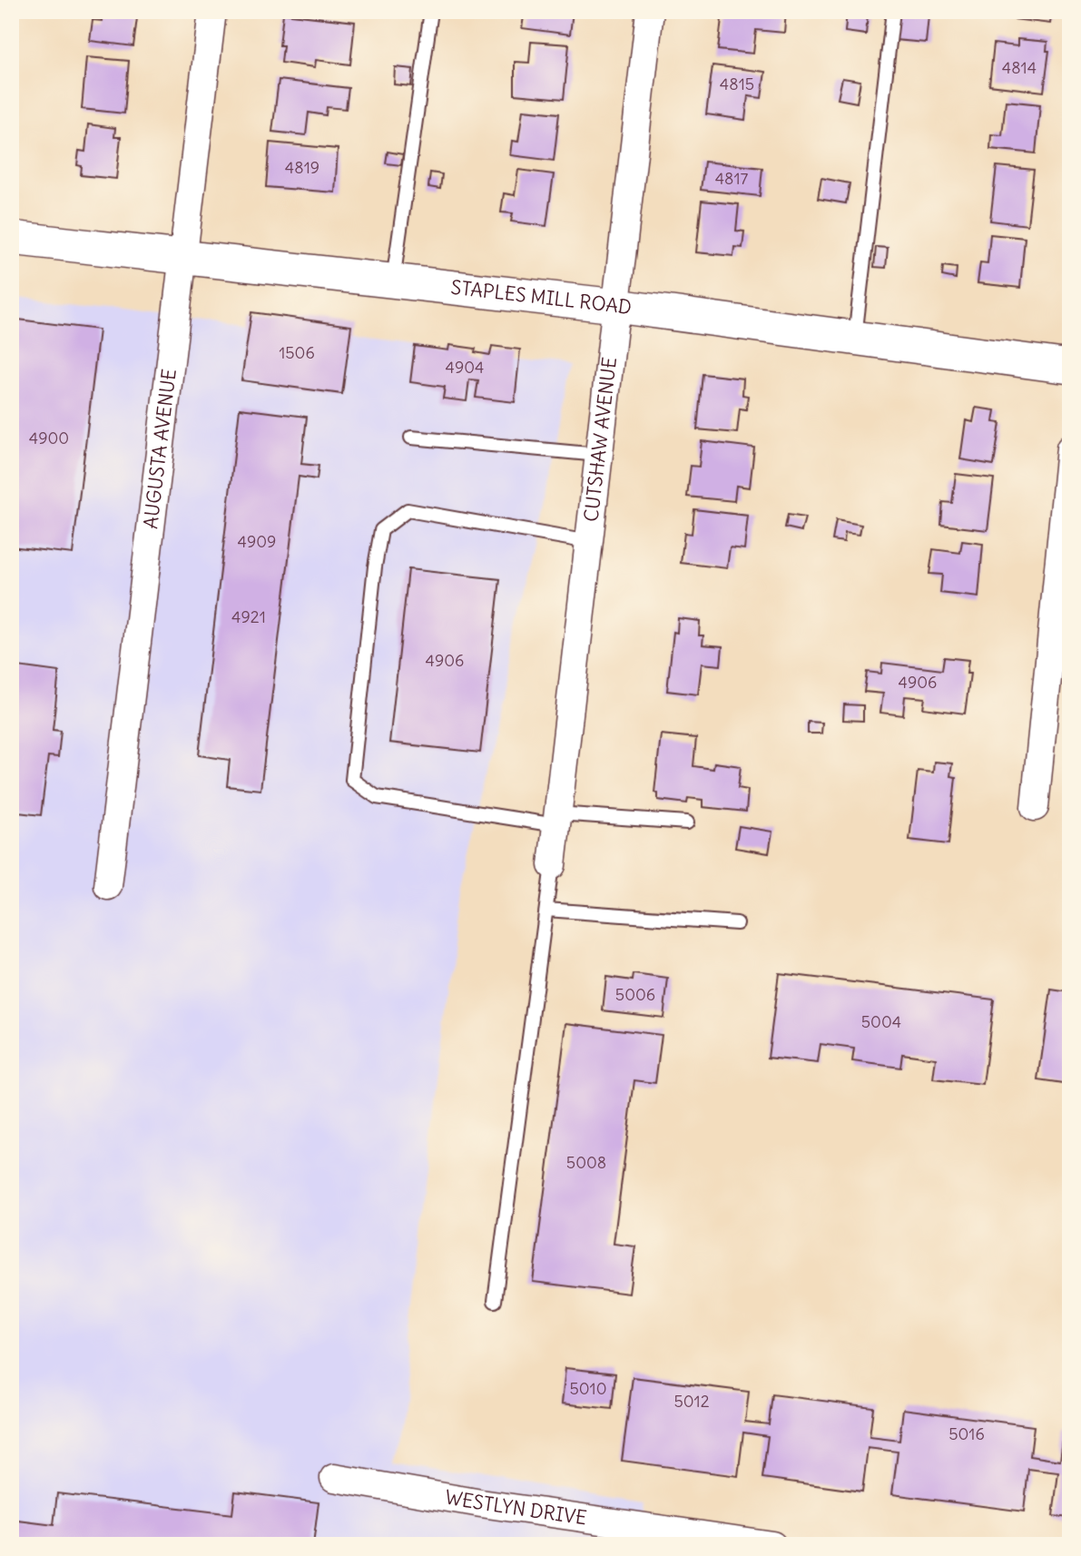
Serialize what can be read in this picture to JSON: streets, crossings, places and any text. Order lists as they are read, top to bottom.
{
  "streets": {
    "street": [
      "STAPLES MILL ROAD",
      "CUTSHAW AVENUE",
      "AUGUSTA AVENUE",
      "WESTLYN DRIVE"
    ]
  },
  "crossings": [
    ["STAPLES MILL ROAD", "CUTSHAW AVENUE"],
    ["STAPLES MILL ROAD", "AUGUSTA AVENUE"]
  ],
  "house_numbers": [
    "4814",
    "4815",
    "4819",
    "4817",
    "1506",
    "4904",
    "4900",
    "4909",
    "4921",
    "4906",
    "4906",
    "5006",
    "5004",
    "5008",
    "5010",
    "5012",
    "5016"
  ]
}
